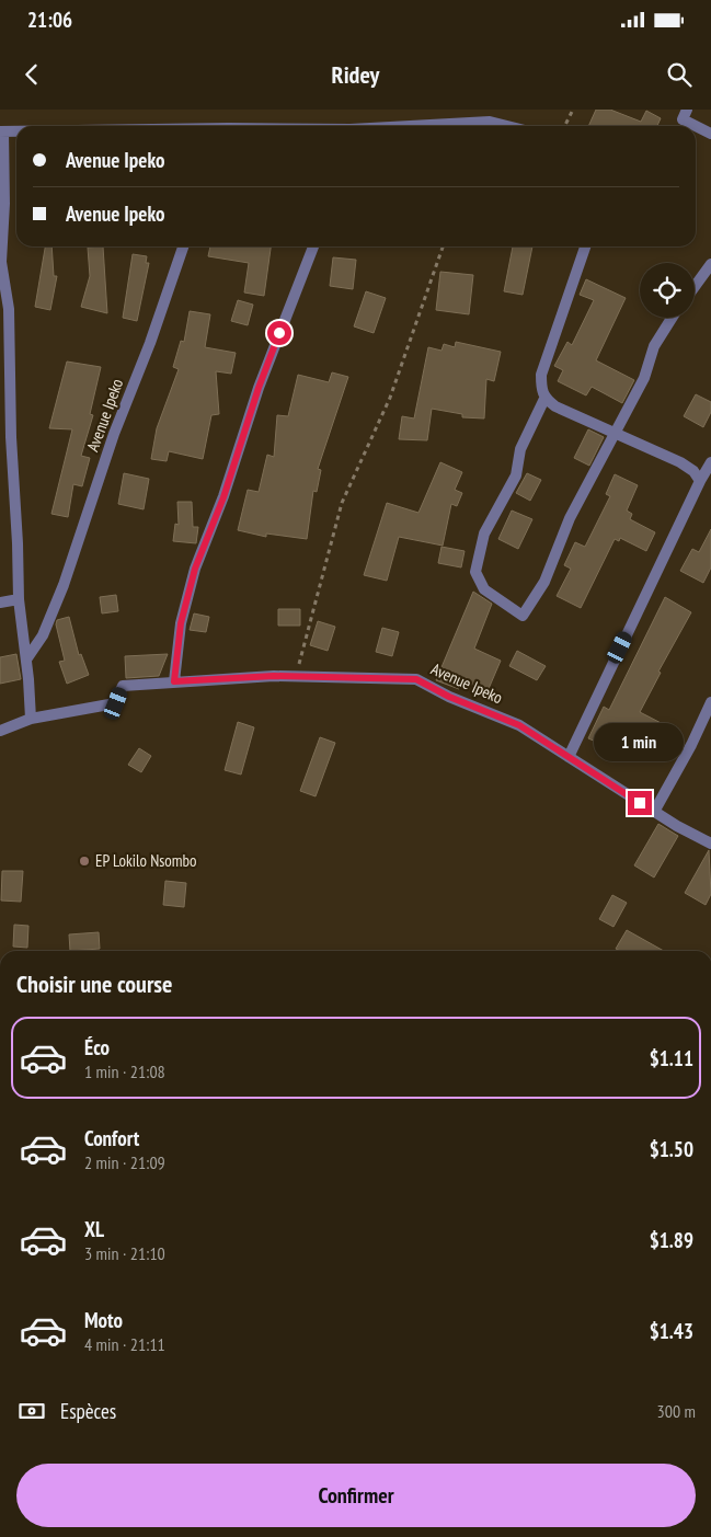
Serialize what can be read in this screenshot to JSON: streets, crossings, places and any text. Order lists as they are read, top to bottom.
{
  "streets": {
    "street": ["Avenue Ipeko"]
  },
  "places": ["EP Lokilo Nsombo"],
  "page": {
    "status": "21:06",
    "header": "Ridey",
    "banner": ["Avenue Ipeko", "Avenue Ipeko"],
    "bubble": "1 min",
    "heading": "Choisir une course",
    "list": [
      {
        "name": "Éco",
        "note": "1 min · 21:08",
        "value": "$1.11"
      },
      {
        "name": "Confort",
        "note": "2 min · 21:09",
        "value": "$1.50"
      },
      {
        "name": "XL",
        "note": "3 min · 21:10",
        "value": "$1.89"
      },
      {
        "name": "Moto",
        "note": "4 min · 21:11",
        "value": "$1.43"
      }
    ],
    "pay": ["Espèces", "300 m"],
    "buttons": "Confirmer"
  }
}
